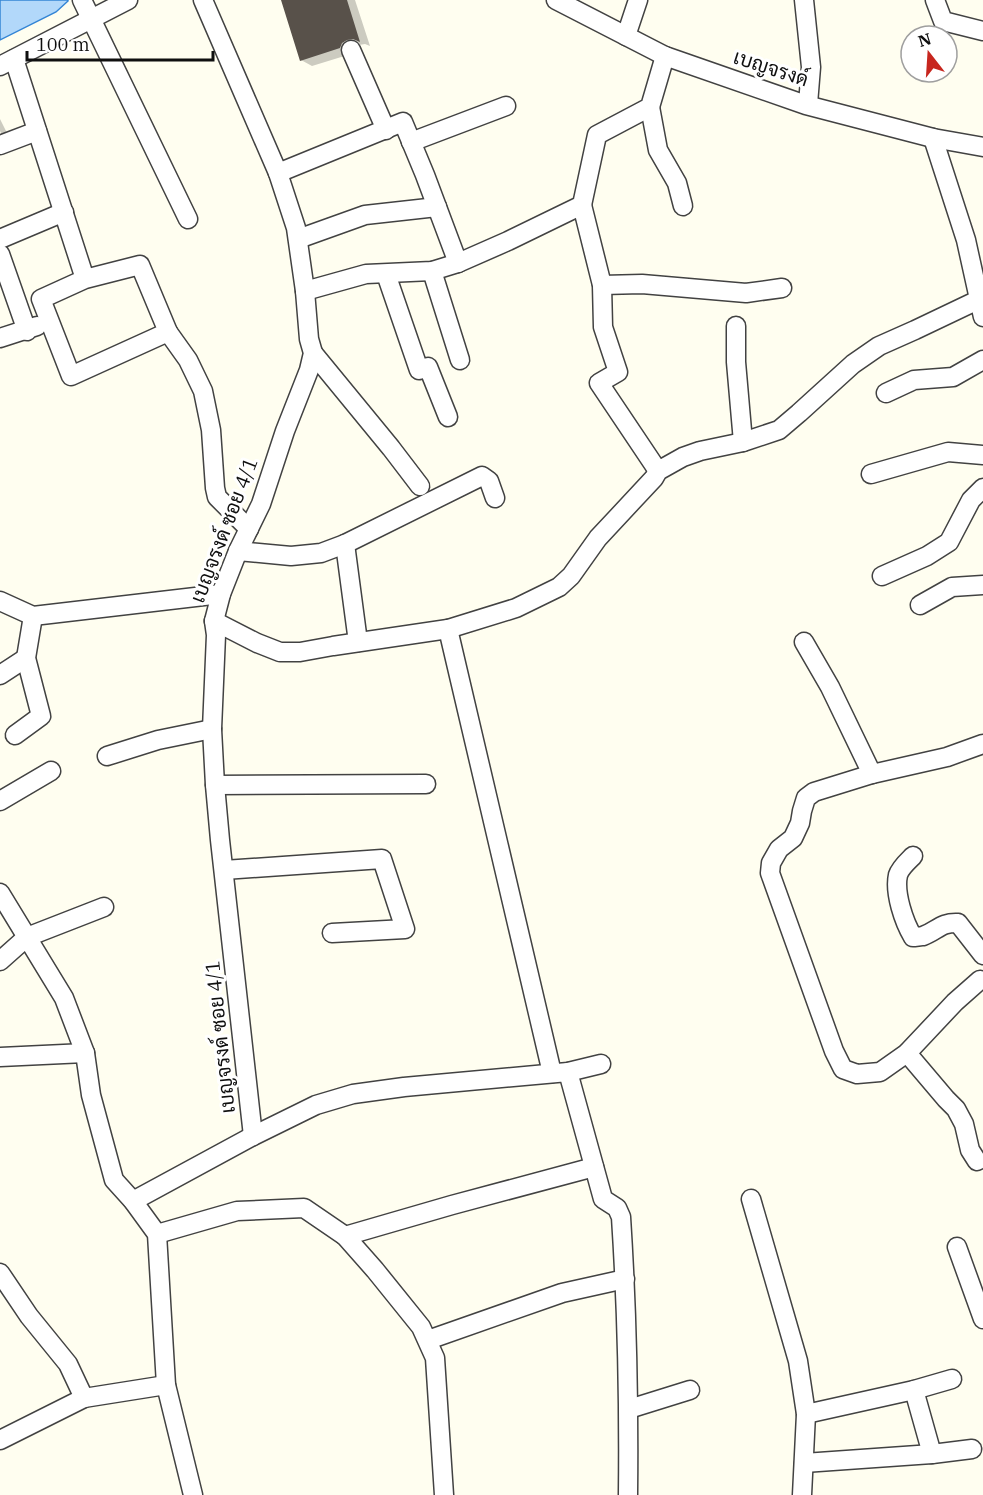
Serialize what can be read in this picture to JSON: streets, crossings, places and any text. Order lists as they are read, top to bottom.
{
  "streets": {
    "street": ["เบญจรงด์", "เบญจรงด์ ซอย 4/1"]
  },
  "scale_bar": "100 m",
  "north": "top"
}
